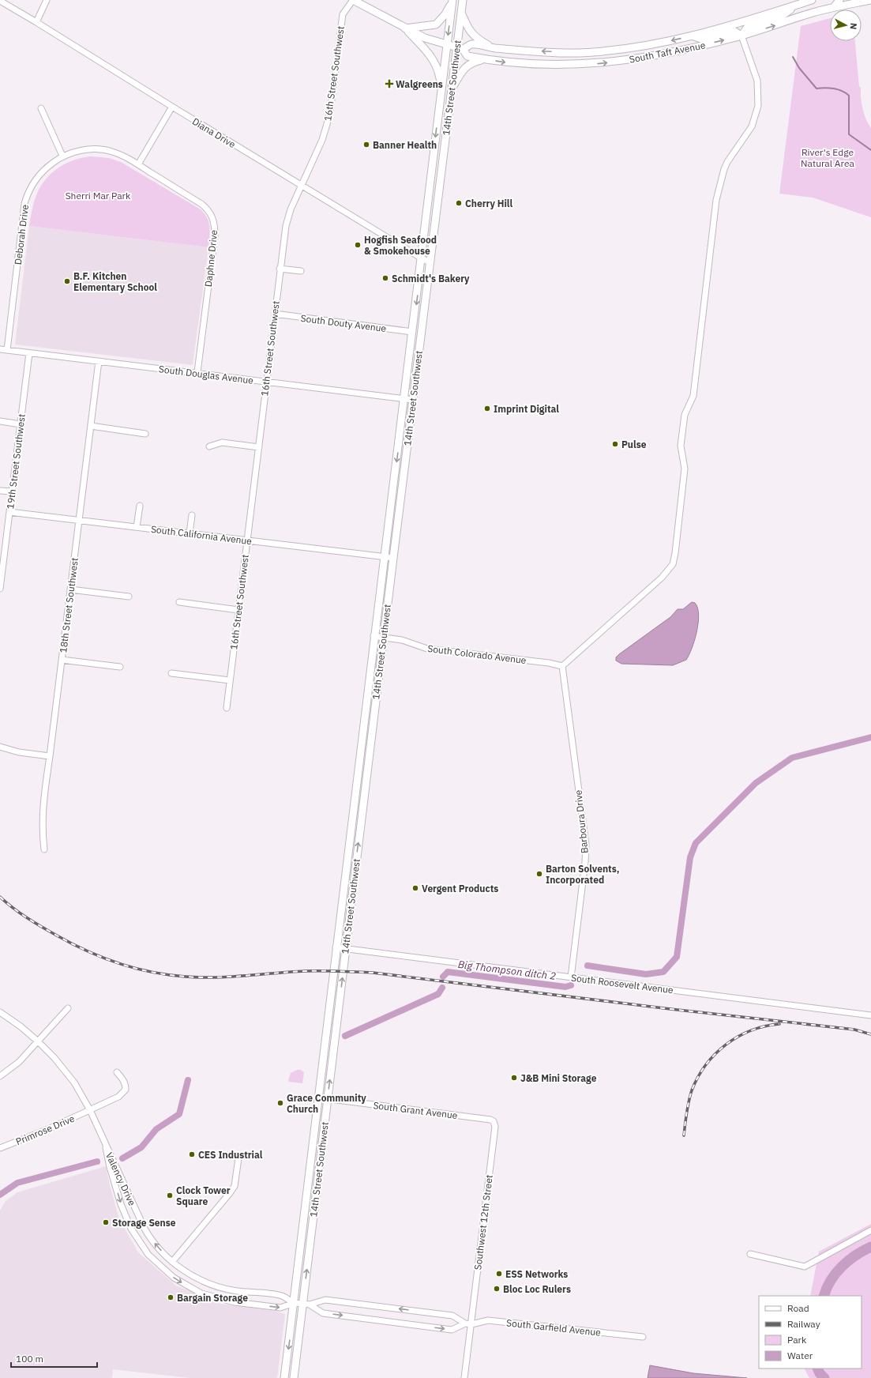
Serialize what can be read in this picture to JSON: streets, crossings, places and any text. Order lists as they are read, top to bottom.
{
  "streets": {
    "main road": ["South Taft Avenue", "14th Street Southwest"],
    "street": [
      "16th Street Southwest",
      "Diana Drive",
      "Deborah Drive",
      "Daphne Drive",
      "South Douty Avenue",
      "South Douglas Avenue",
      "19th Street Southwest",
      "South California Avenue",
      "18th Street Southwest",
      "South Colorado Avenue",
      "Barboura Drive",
      "South Roosevelt Avenue",
      "South Grant Avenue",
      "Primrose Drive",
      "Valency Drive",
      "Southwest 12th Street",
      "South Garfield Avenue"
    ]
  },
  "crossings": [
    ["South Taft Avenue", "16th Street Southwest"],
    ["South Taft Avenue", "14th Street Southwest"],
    ["16th Street Southwest", "Diana Drive"],
    ["16th Street Southwest", "South Douty Avenue"],
    ["16th Street Southwest", "South Douglas Avenue"],
    ["16th Street Southwest", "South California Avenue"],
    ["14th Street Southwest", "Diana Drive"],
    ["14th Street Southwest", "South Douty Avenue"],
    ["14th Street Southwest", "South Douglas Avenue"],
    ["14th Street Southwest", "South California Avenue"],
    ["14th Street Southwest", "South Colorado Avenue"],
    ["14th Street Southwest", "South Roosevelt Avenue"],
    ["14th Street Southwest", "South Grant Avenue"],
    ["14th Street Southwest", "Valency Drive"],
    ["14th Street Southwest", "South Garfield Avenue"],
    ["Deborah Drive", "Daphne Drive"],
    ["Deborah Drive", "South Douglas Avenue"],
    ["Daphne Drive", "South Douglas Avenue"],
    ["South Douglas Avenue", "19th Street Southwest"],
    ["South Douglas Avenue", "18th Street Southwest"],
    ["19th Street Southwest", "South California Avenue"],
    ["South California Avenue", "18th Street Southwest"],
    ["South Colorado Avenue", "Barboura Drive"],
    ["Barboura Drive", "South Roosevelt Avenue"],
    ["South Grant Avenue", "Southwest 12th Street"],
    ["Primrose Drive", "Valency Drive"],
    ["Valency Drive", "South Garfield Avenue"],
    ["Southwest 12th Street", "South Garfield Avenue"]
  ],
  "water": ["Big Thompson ditch 2"],
  "parks": ["River's Edge Natural Area", "Sherri Mar Park"],
  "places": {
    "health": ["Walgreens"],
    "other": [
      "Banner Health",
      "Cherry Hill",
      "Hogfish Seafood & Smokehouse",
      "Schmidt's Bakery",
      "B.F. Kitchen Elementary School",
      "Imprint Digital",
      "Pulse",
      "Barton Solvents, Incorporated",
      "Vergent Products",
      "J&B Mini Storage",
      "Grace Community Church",
      "CES Industrial",
      "Clock Tower Square",
      "Storage Sense",
      "ESS Networks",
      "Bloc Loc Rulers",
      "Bargain Storage"
    ]
  },
  "legend": [
    "Road",
    "Railway",
    "Park",
    "Water"
  ],
  "scale_bar": "100 m",
  "north": "right"
}
